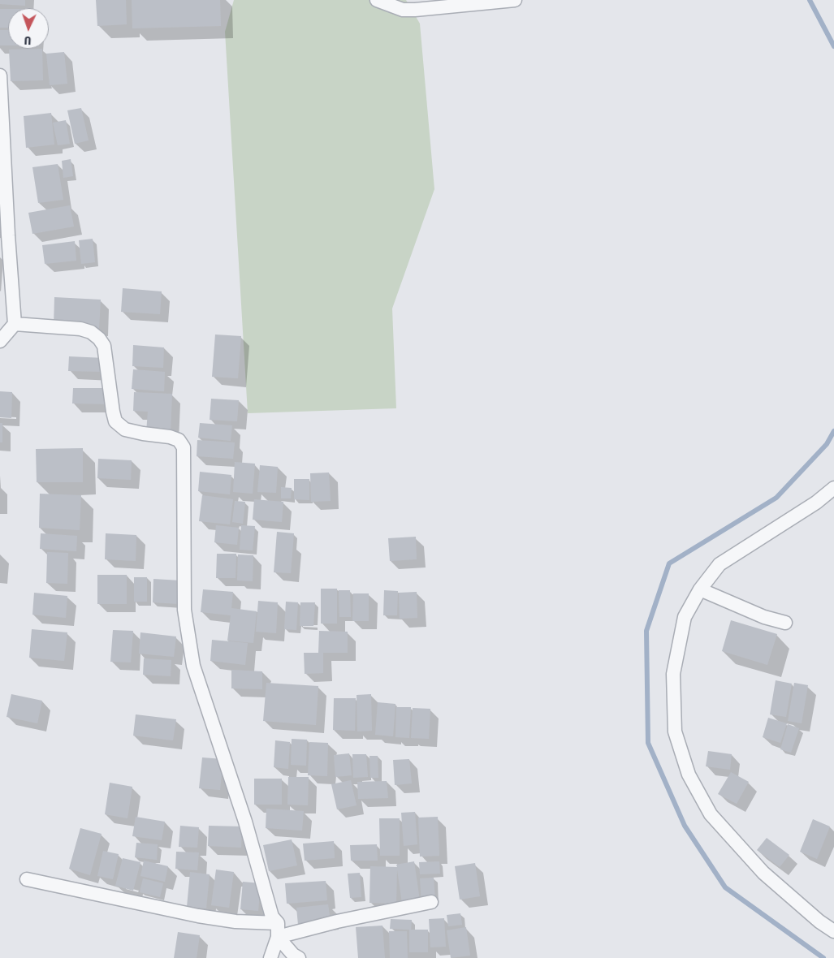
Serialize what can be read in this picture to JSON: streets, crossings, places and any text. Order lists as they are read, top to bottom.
{
  "north": "bottom"
}
